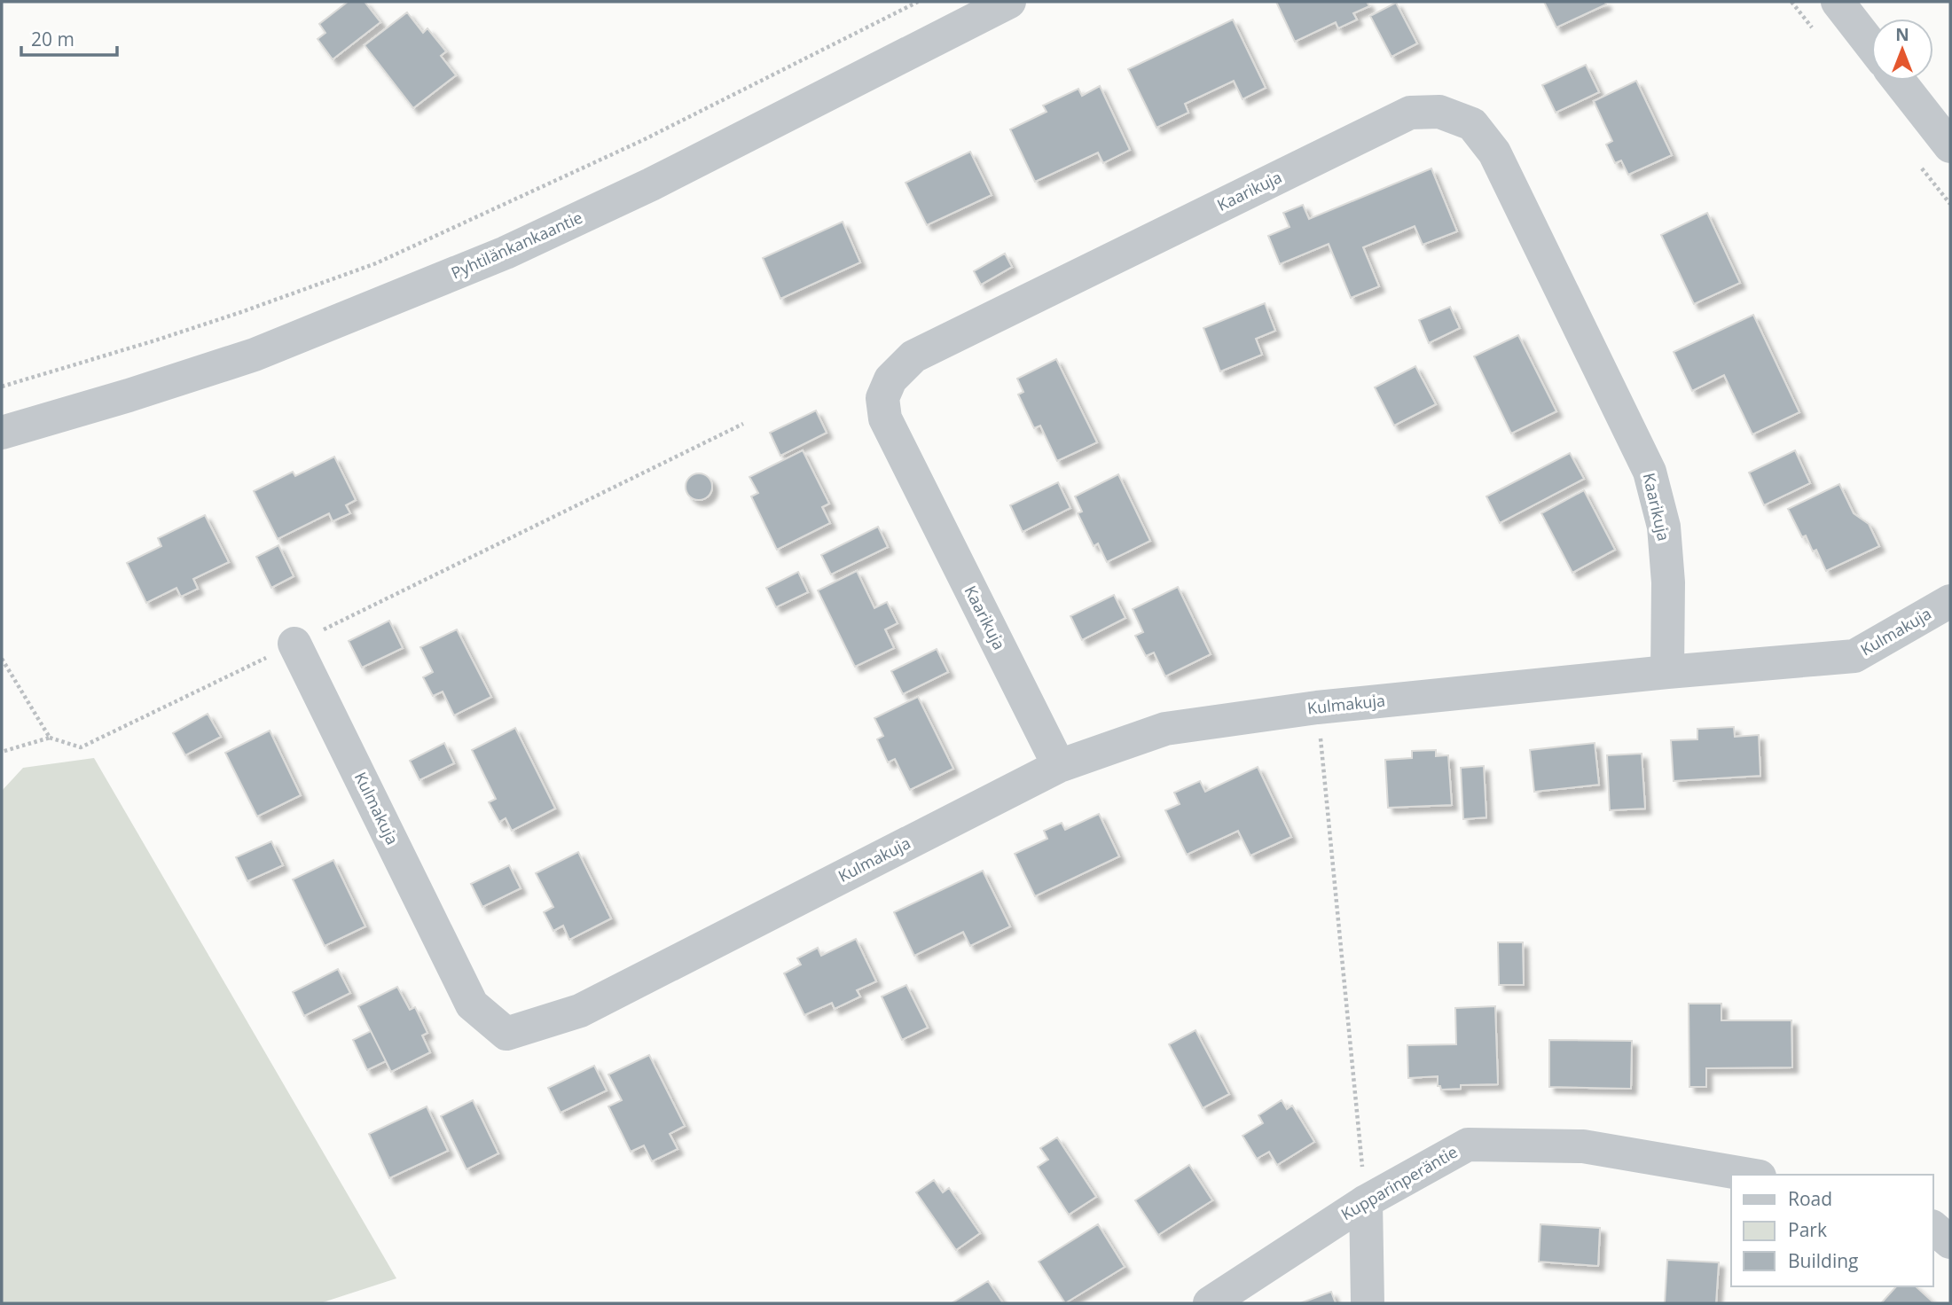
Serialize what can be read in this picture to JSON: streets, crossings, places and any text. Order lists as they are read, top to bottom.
{
  "streets": {
    "street": [
      "Kaarikuja",
      "Pyhtilänkankaantie",
      "Kulmakuja",
      "Kupparinperäntie"
    ]
  },
  "crossings": [
    ["Kaarikuja", "Kulmakuja"]
  ],
  "legend": ["Road", "Park", "Building"],
  "scale_bar": "20 m",
  "north": "top"
}
